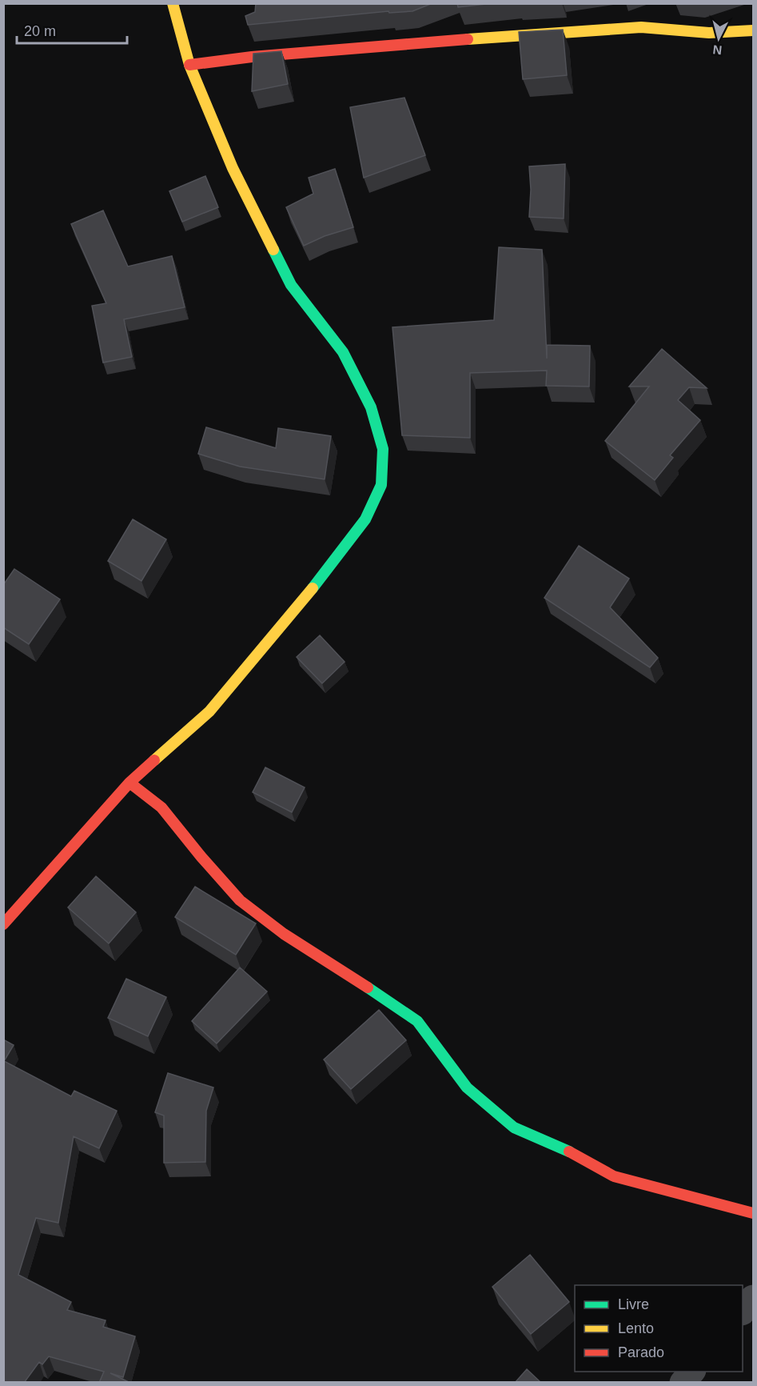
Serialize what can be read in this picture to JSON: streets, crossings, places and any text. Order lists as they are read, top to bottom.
{
  "legend": ["Livre", "Lento", "Parado"],
  "scale_bar": "20 m",
  "north": "bottom"
}
